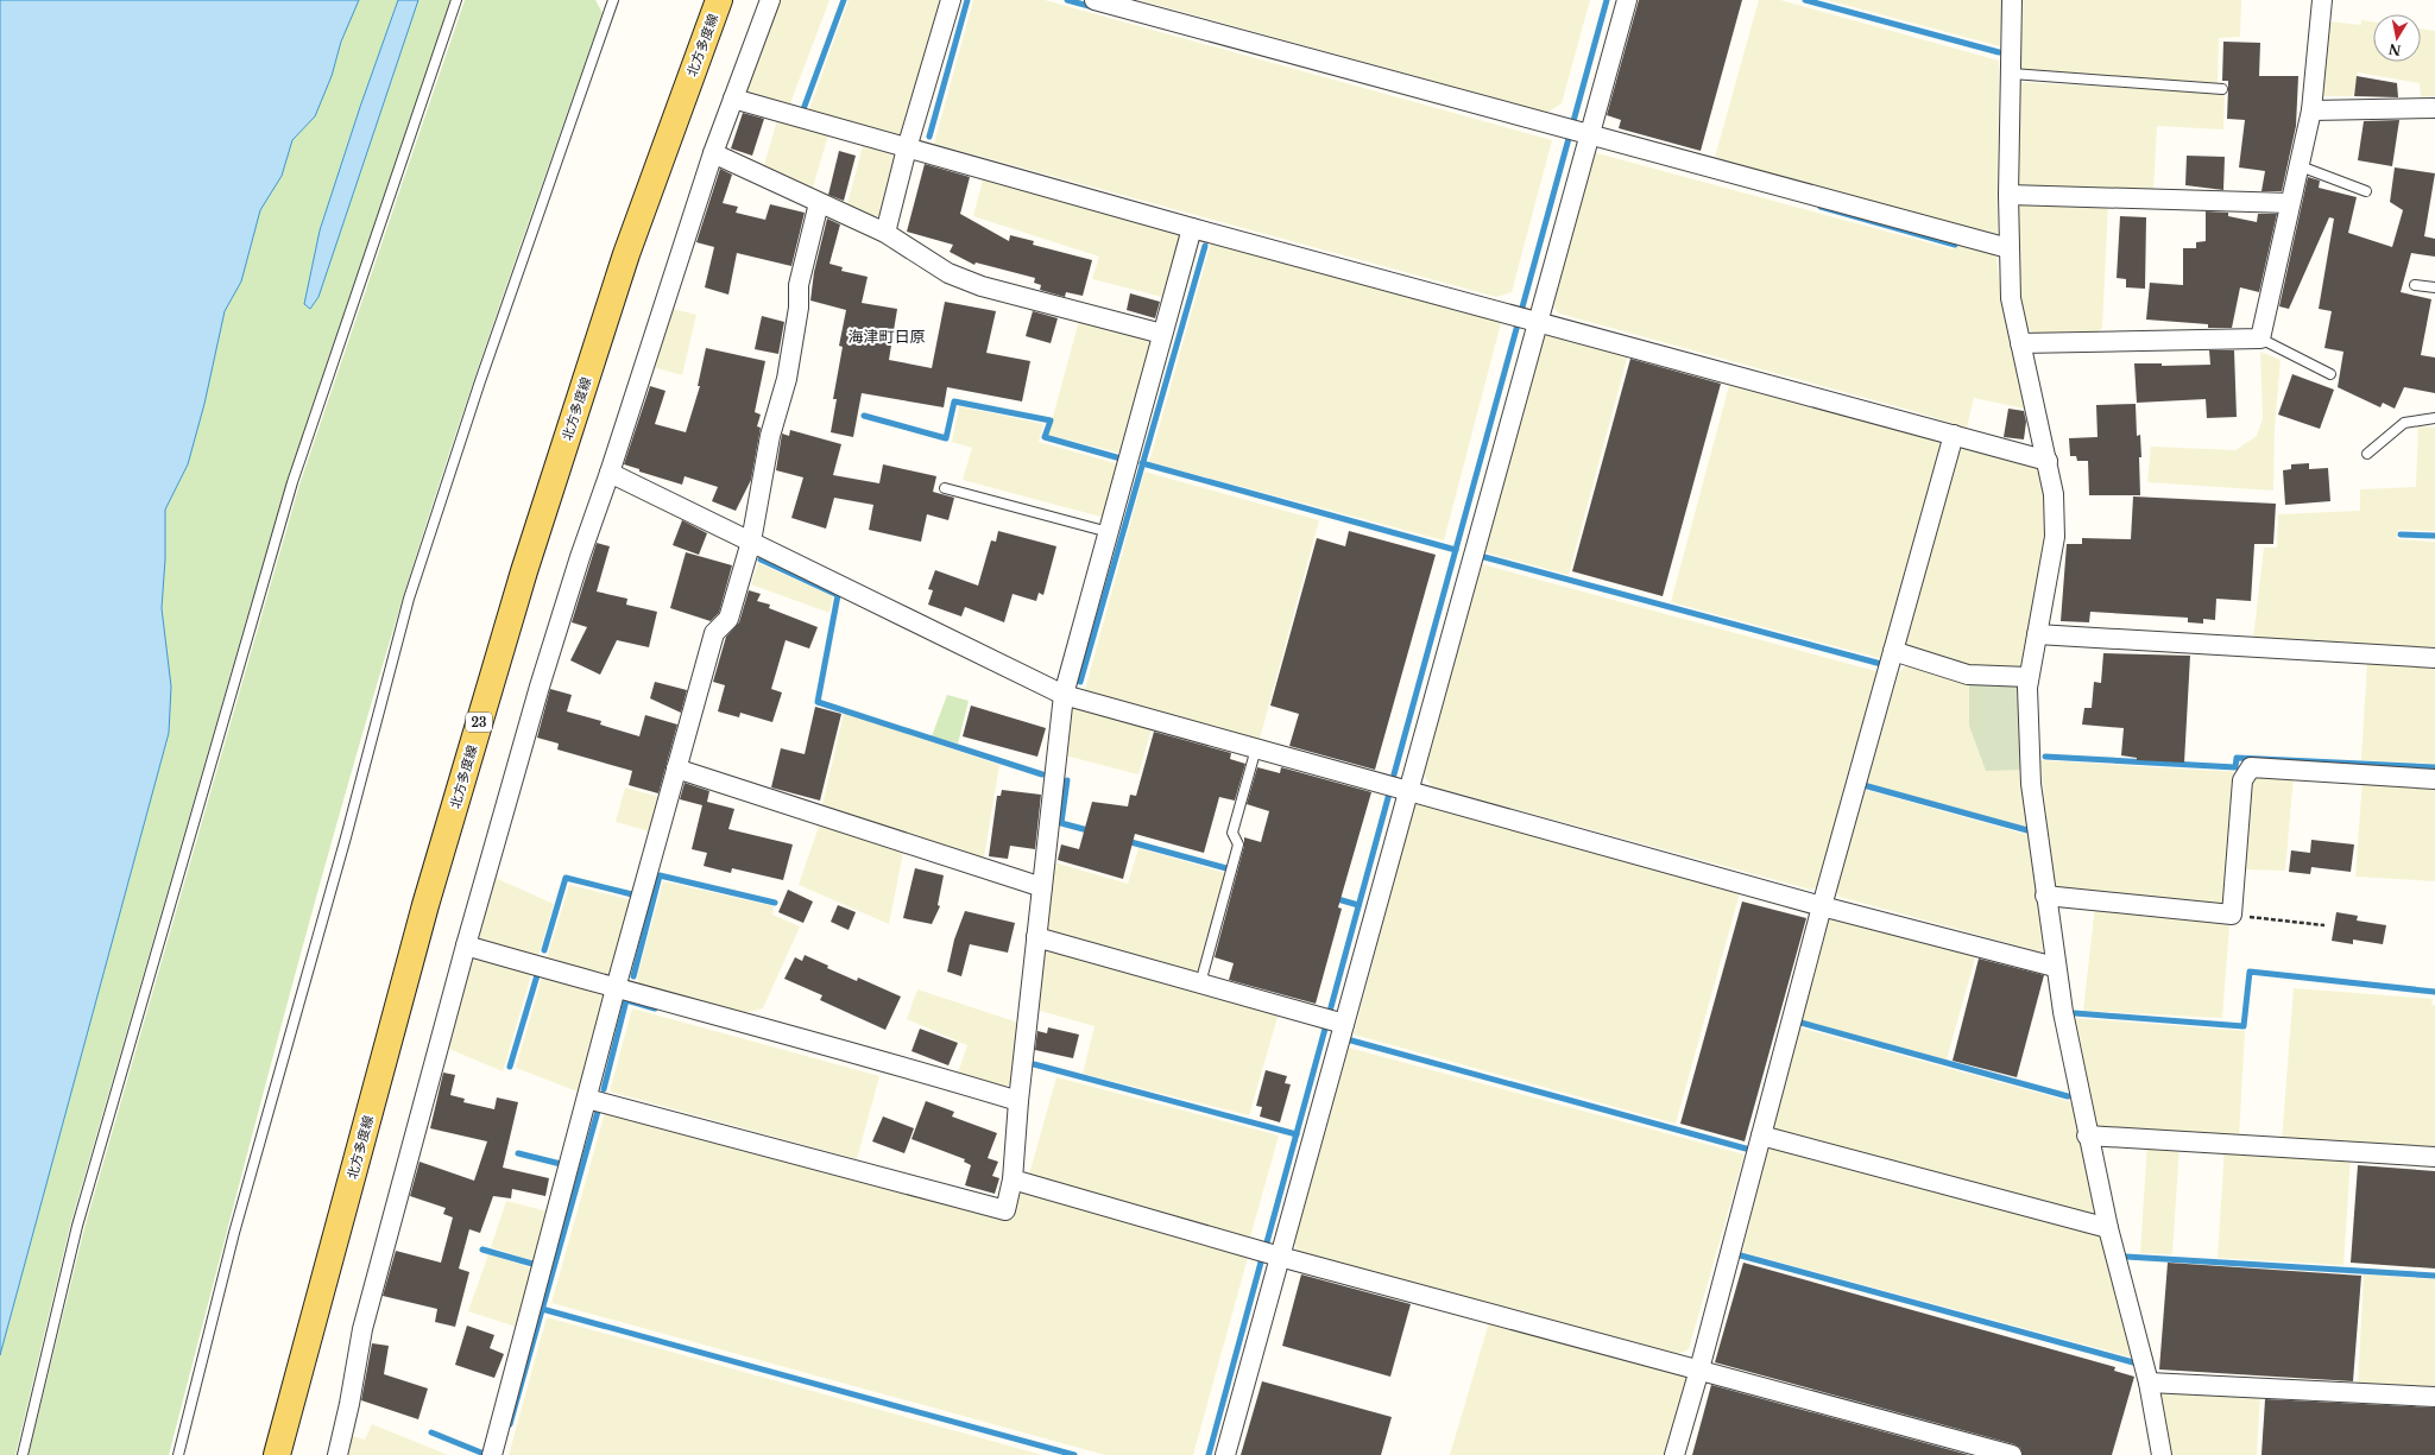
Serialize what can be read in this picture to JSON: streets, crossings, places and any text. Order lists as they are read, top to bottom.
{
  "streets": {
    "main road": ["北方多度線", "23"]
  },
  "districts": ["海津町日原"],
  "north": "bottom"
}
